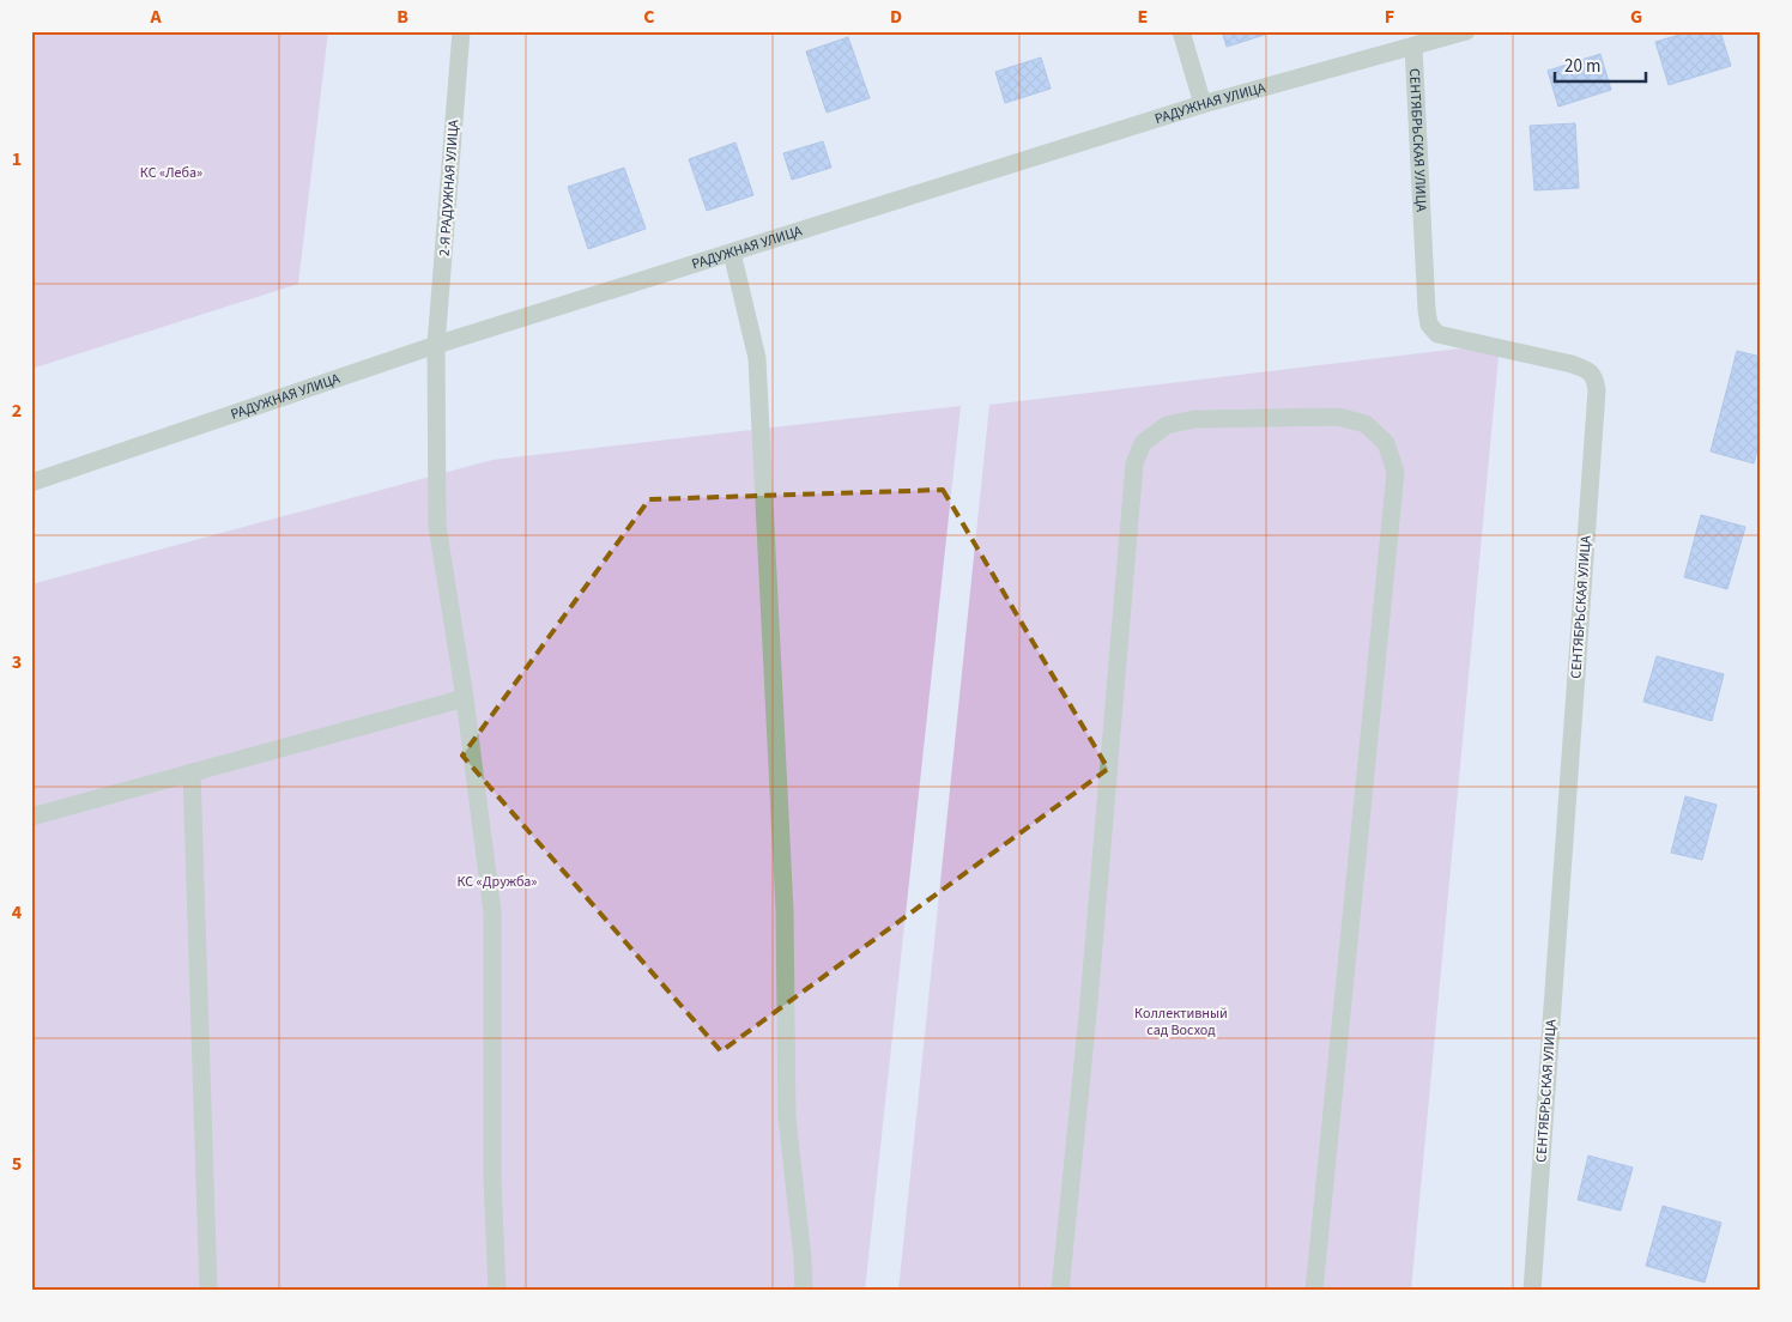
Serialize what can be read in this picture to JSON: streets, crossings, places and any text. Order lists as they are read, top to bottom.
{
  "streets": {
    "street": ["РАДУЖНАЯ УЛИЦА", "СЕНТЯБРЬСКАЯ УЛИЦА", "2-Я РАДУЖНАЯ УЛИЦА"]
  },
  "crossings": [
    ["РАДУЖНАЯ УЛИЦА", "СЕНТЯБРЬСКАЯ УЛИЦА"],
    ["РАДУЖНАЯ УЛИЦА", "2-Я РАДУЖНАЯ УЛИЦА"]
  ],
  "parks": ["КС «Леба»", "КС «Дружба»", "Коллективный сад Восход"],
  "scale_bar": "20 m",
  "grid": {
    "columns": [
      "A",
      "B",
      "C",
      "D",
      "E",
      "F",
      "G"
    ],
    "rows": [
      "1",
      "2",
      "3",
      "4",
      "5"
    ]
  }
}
